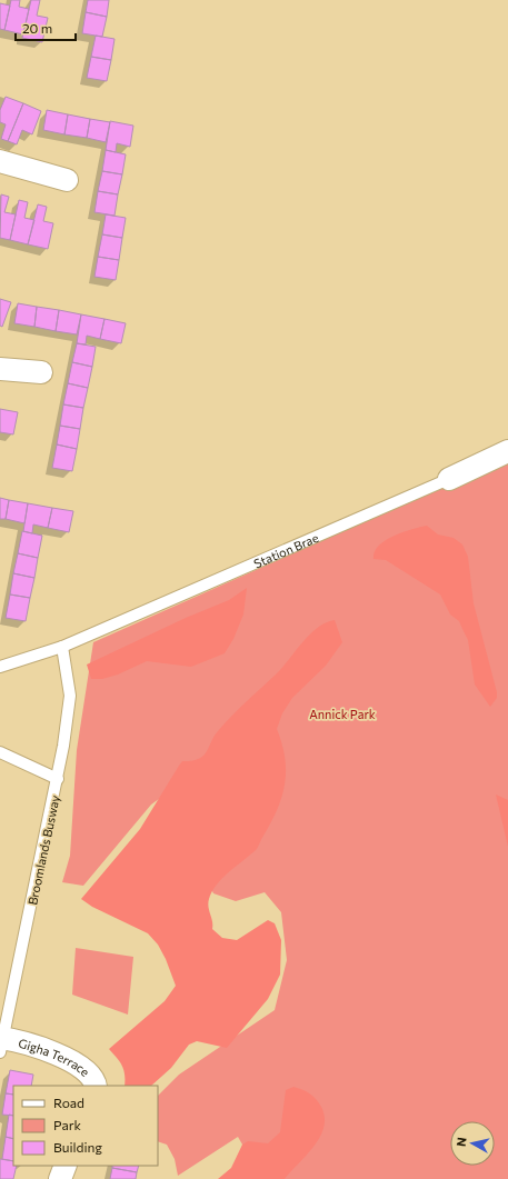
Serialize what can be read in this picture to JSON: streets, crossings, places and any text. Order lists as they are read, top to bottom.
{
  "streets": {
    "street": ["Station Brae", "Gigha Terrace"],
    "lane": ["Broomlands Busway"]
  },
  "crossings": [
    ["Station Brae", "Broomlands Busway"],
    ["Broomlands Busway", "Gigha Terrace"]
  ],
  "parks": ["Annick Park"],
  "legend": ["Road", "Park", "Building"],
  "scale_bar": "20 m",
  "north": "left"
}
